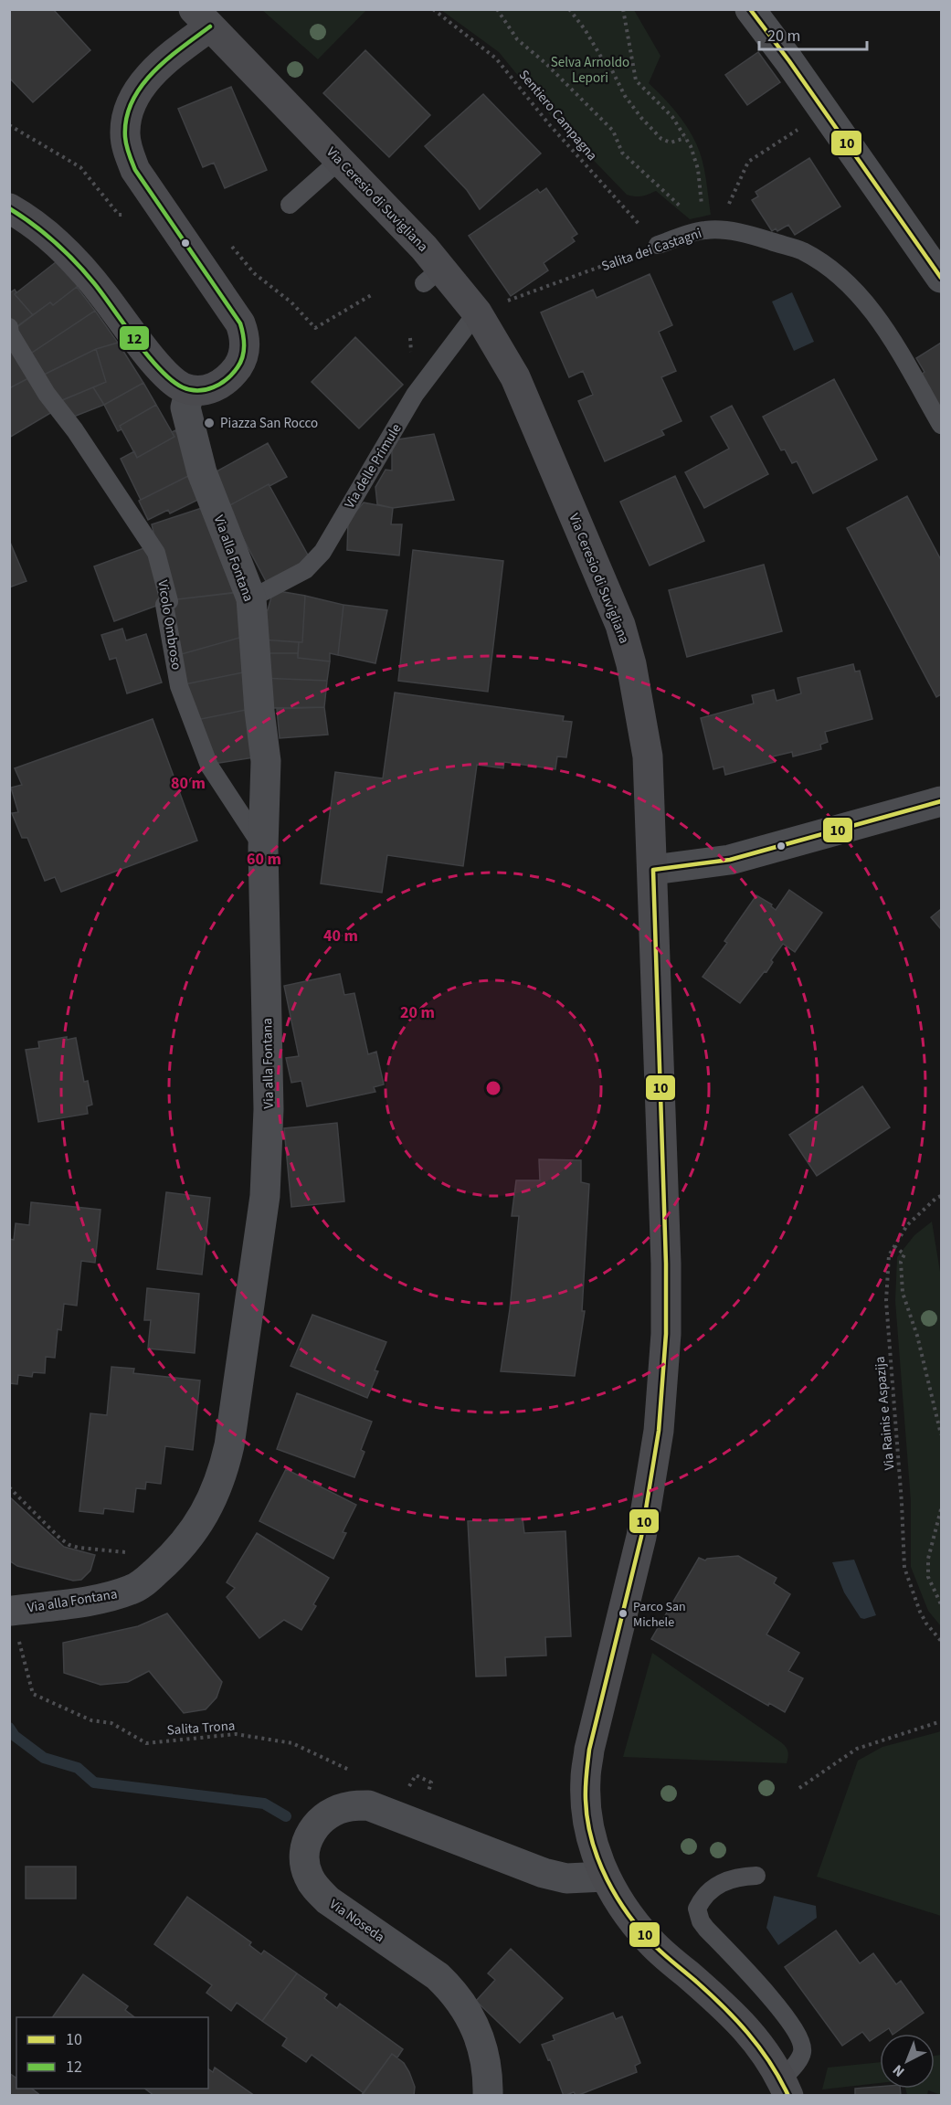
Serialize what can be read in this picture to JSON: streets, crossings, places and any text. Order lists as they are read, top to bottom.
{
  "streets": {
    "main road": ["Via Ceresio di Suvigliana"],
    "street": ["Via alla Fontana", "Via Noseda"],
    "lane": ["Salita dei Castagni", "Via delle Primule", "Vicolo Ombroso"],
    "path": ["Sentiero Campagna", "Via Rainis e Aspazija", "Salita Trona"]
  },
  "crossings": [
    ["Sentiero Campagna", "Salita dei Castagni"],
    ["Via Ceresio di Suvigliana", "Salita dei Castagni"],
    ["Via Ceresio di Suvigliana", "Via delle Primule"],
    ["Via Ceresio di Suvigliana", "Via Noseda"],
    ["Salita dei Castagni", "Via delle Primule"],
    ["Via delle Primule", "Via alla Fontana"],
    ["Via alla Fontana", "Vicolo Ombroso"],
    ["Via alla Fontana", "Salita Trona"]
  ],
  "parks": ["Selva Arnoldo Lepori"],
  "places": ["Piazza San Rocco", "Parco San Michele"],
  "lines": ["transit line 10", "transit line 12"],
  "legend": ["10", "12"],
  "scale_bar": "20 m",
  "north": "bottom left",
  "rings": [
    "80 m",
    "60 m",
    "40 m",
    "20 m"
  ]
}
